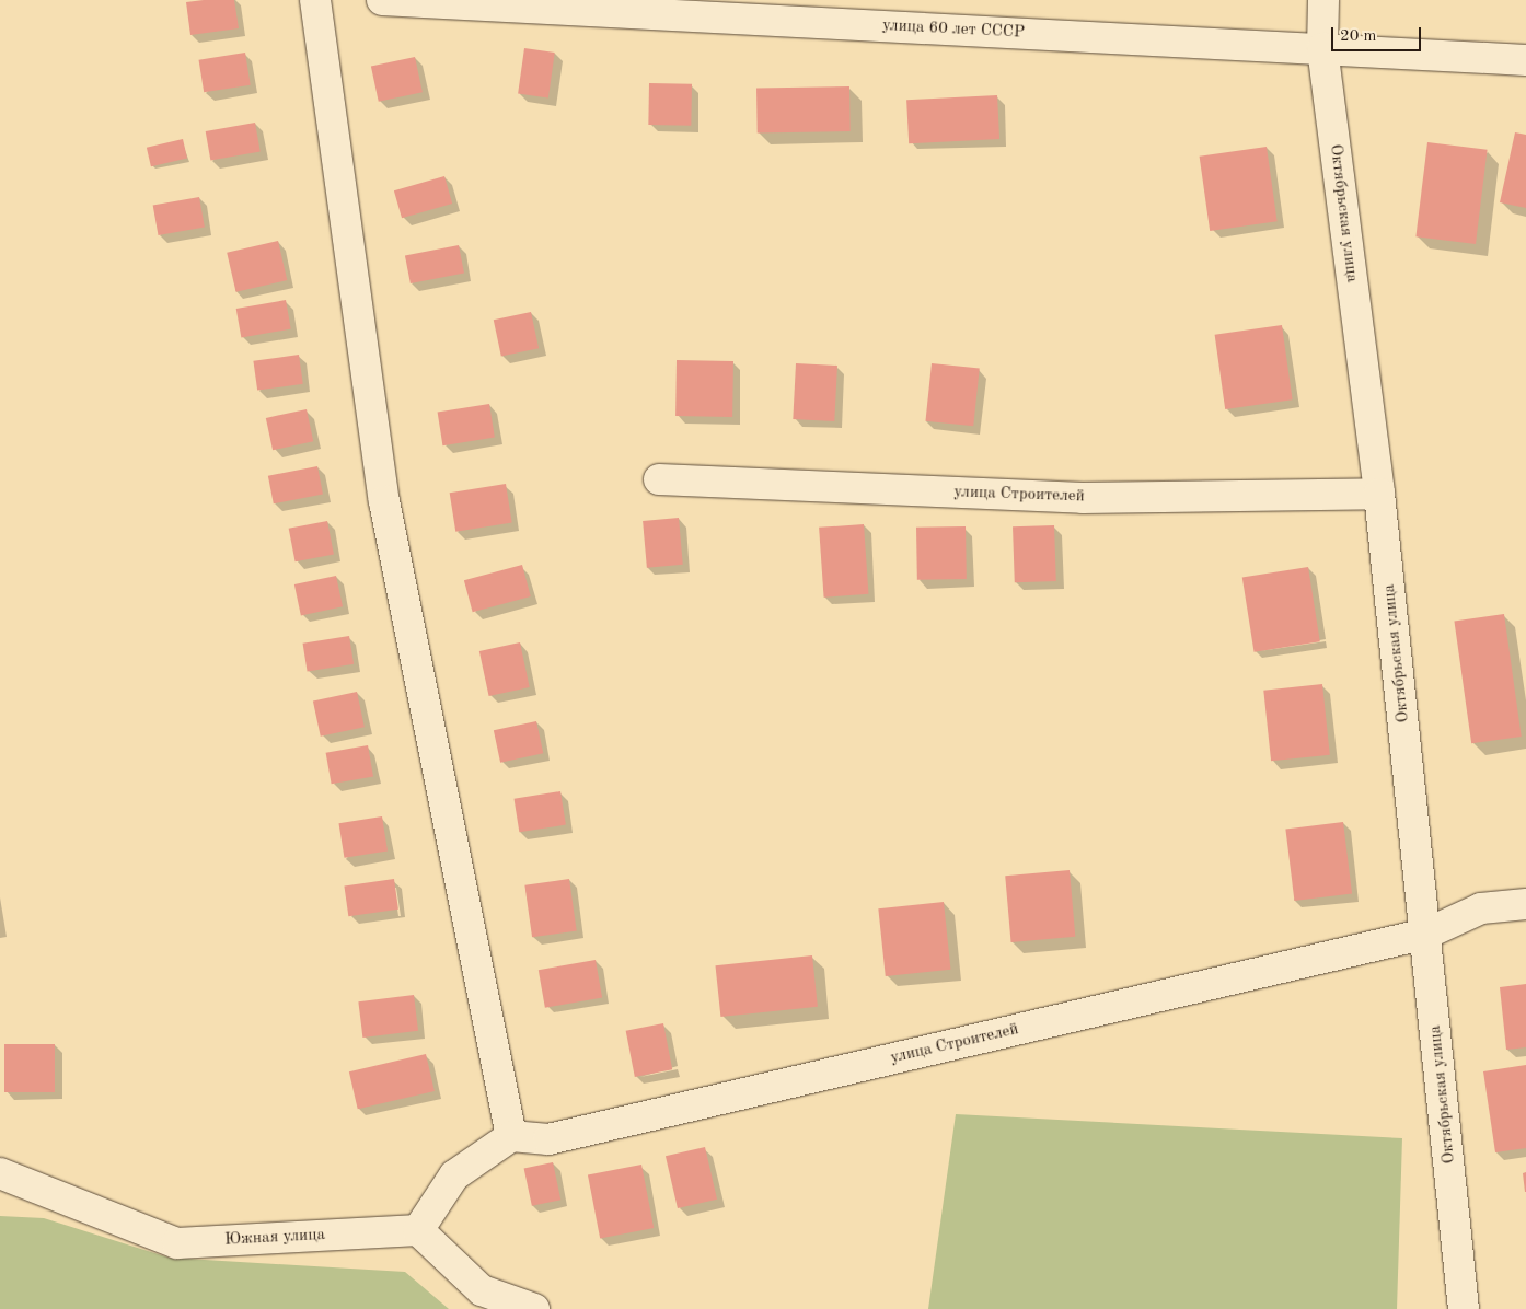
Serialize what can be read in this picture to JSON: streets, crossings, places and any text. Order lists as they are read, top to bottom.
{
  "streets": {
    "street": [
      "улица 60 лет СССР",
      "Октябрьская улица",
      "улица Строителей",
      "Южная улица"
    ]
  },
  "crossings": [
    ["улица 60 лет СССР", "Октябрьская улица"],
    ["Октябрьская улица", "улица Строителей"]
  ],
  "scale_bar": "20 m"
}
